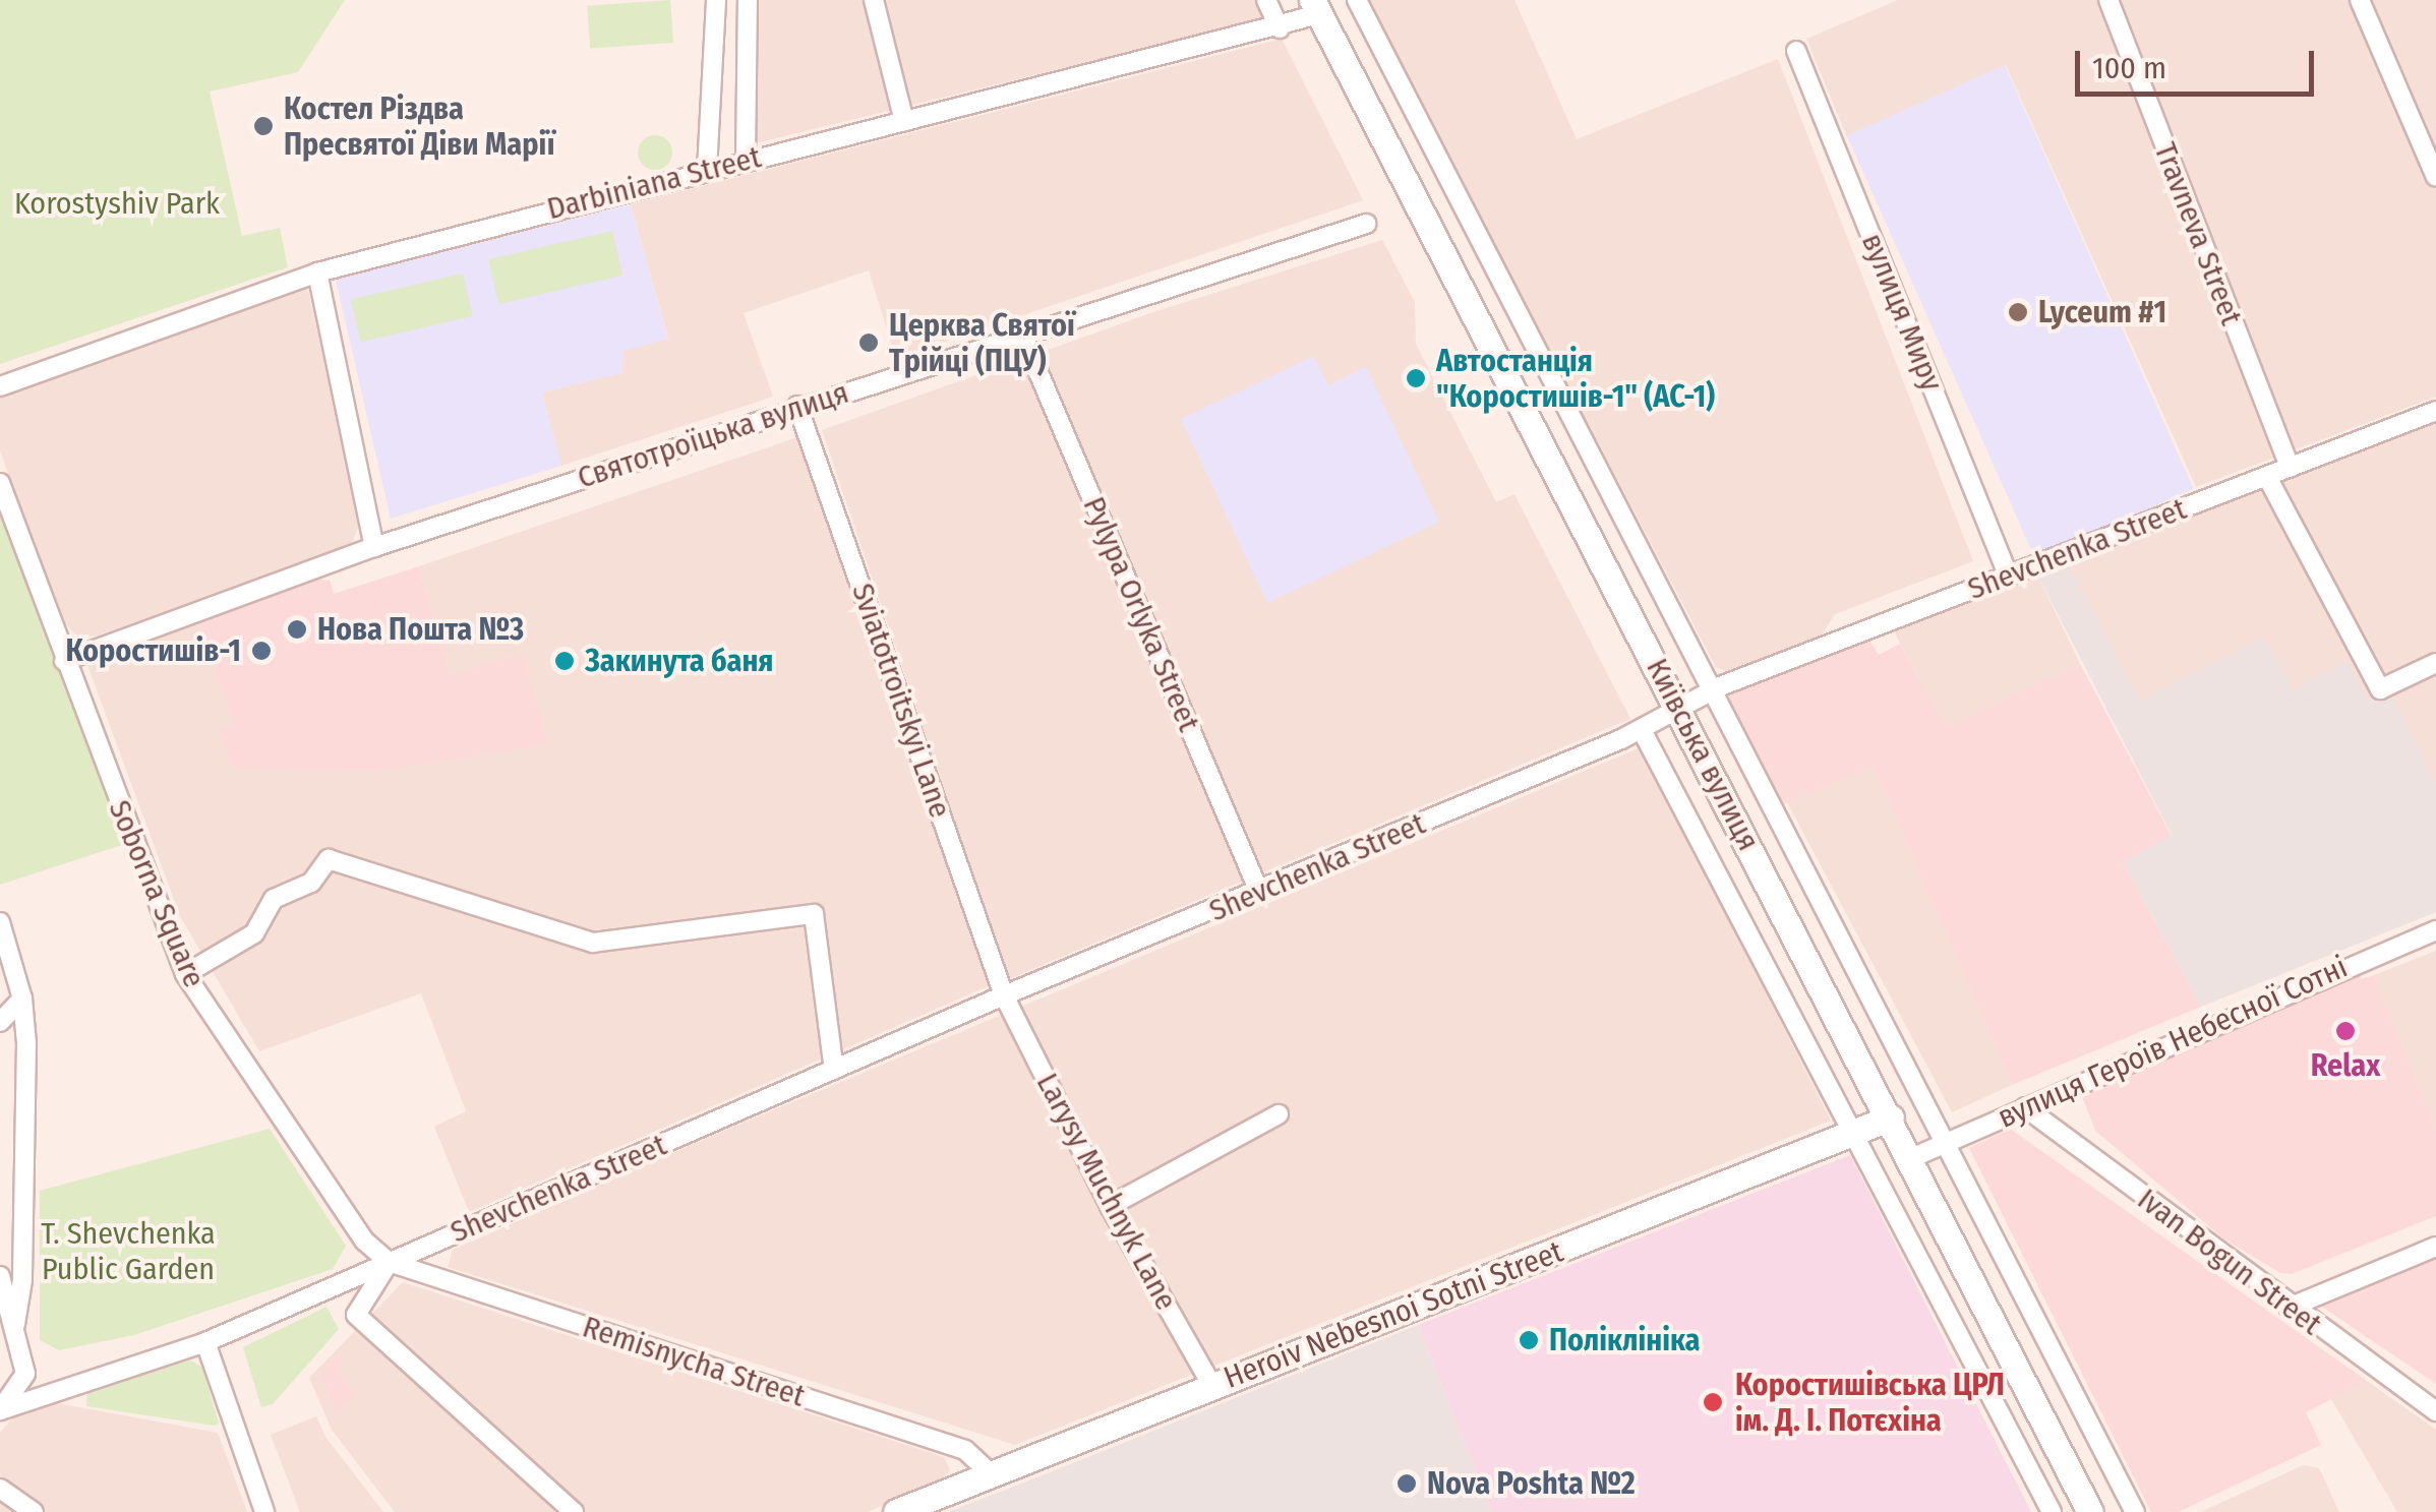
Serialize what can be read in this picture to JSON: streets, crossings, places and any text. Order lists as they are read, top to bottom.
{
  "streets": {
    "main road": ["Київська вулиця", "Heroiv Nebesnoi Sotni Street"],
    "street": [
      "Darbiniana Street",
      "Travneva Street",
      "вулиця Миру",
      "Святотроїцька вулиця",
      "Shevchenka Street",
      "Pylypa Orlyka Street",
      "Sviatotroitskyi Lane",
      "Soborna Square",
      "вулиця Героїв Небесної Сотні",
      "Larysy Muchnyk Lane",
      "Ivan Bogun Street",
      "Remisnycha Street"
    ]
  },
  "crossings": [
    ["Darbiniana Street", "Київська вулиця"],
    ["Travneva Street", "Shevchenka Street"],
    ["вулиця Миру", "Shevchenka Street"],
    ["Святотроїцька вулиця", "Pylypa Orlyka Street"],
    ["Святотроїцька вулиця", "Sviatotroitskyi Lane"],
    ["Святотроїцька вулиця", "Soborna Square"],
    ["Shevchenka Street", "Pylypa Orlyka Street"],
    ["Shevchenka Street", "Sviatotroitskyi Lane"],
    ["Shevchenka Street", "Київська вулиця"],
    ["Shevchenka Street", "Soborna Square"],
    ["Shevchenka Street", "Larysy Muchnyk Lane"],
    ["Shevchenka Street", "Remisnycha Street"],
    ["Sviatotroitskyi Lane", "Larysy Muchnyk Lane"],
    ["Київська вулиця", "вулиця Героїв Небесної Сотні"],
    ["Київська вулиця", "Heroiv Nebesnoi Sotni Street"],
    ["Soborna Square", "Remisnycha Street"],
    ["вулиця Героїв Небесної Сотні", "Ivan Bogun Street"],
    ["Larysy Muchnyk Lane", "Heroiv Nebesnoi Sotni Street"],
    ["Heroiv Nebesnoi Sotni Street", "Remisnycha Street"]
  ],
  "parks": ["Korostyshiv Park", "T. Shevchenka Public Garden"],
  "places": [
    "Костел Різдва Пресвятої Діви Марії",
    "Lyceum #1",
    "Церква Святої Трійці (ПЦУ)",
    "Автостанція \"Коростишів-1\" (АС-1)",
    "Нова Пошта №3",
    "Коростишів-1",
    "Закинута баня",
    "Relax",
    "Поліклініка",
    "Коростишівська ЦРЛ ім. Д. І. Потєхіна",
    "Nova Poshta №2"
  ],
  "scale_bar": "100 m"
}
